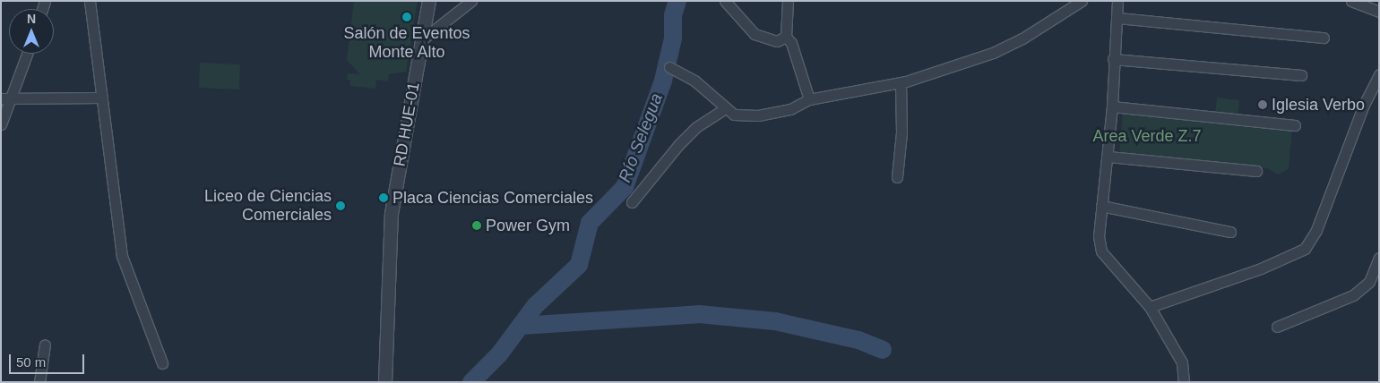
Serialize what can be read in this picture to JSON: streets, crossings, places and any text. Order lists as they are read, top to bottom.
{
  "streets": {
    "street": ["RD HUE-01"]
  },
  "water": ["Río Selegua"],
  "parks": ["Area Verde Z.7"],
  "places": [
    "Salón de Eventos Monte Alto",
    "Iglesia Verbo",
    "Placa Ciencias Comerciales",
    "Liceo de Ciencias Comerciales",
    "Power Gym"
  ],
  "scale_bar": "50 m",
  "north": "top"
}
